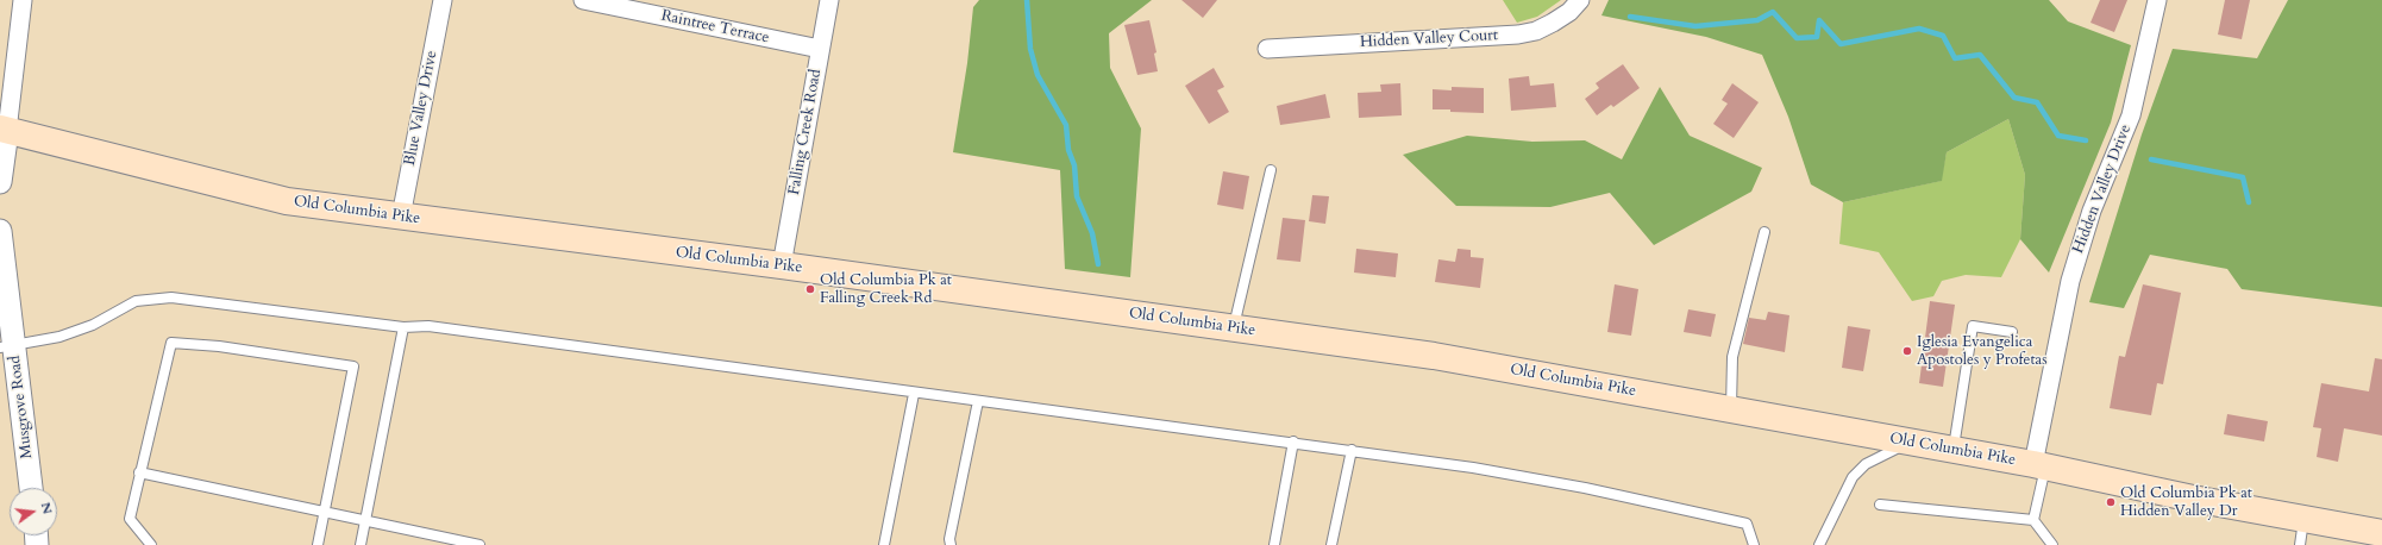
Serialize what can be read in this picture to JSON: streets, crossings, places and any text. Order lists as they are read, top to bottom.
{
  "streets": {
    "main road": ["Old Columbia Pike"],
    "street": [
      "Raintree Terrace",
      "Hidden Valley Court",
      "Blue Valley Drive",
      "Falling Creek Road",
      "Hidden Valley Drive",
      "Musgrove Road"
    ]
  },
  "crossings": [
    ["Raintree Terrace", "Falling Creek Road"],
    ["Blue Valley Drive", "Old Columbia Pike"],
    ["Falling Creek Road", "Old Columbia Pike"],
    ["Hidden Valley Drive", "Old Columbia Pike"]
  ],
  "places": ["Old Columbia Pk at Falling Creek Rd", "Iglesia Evangelica Apostoles y Profetas", "Old Columbia Pk at Hidden Valley Dr"],
  "north": "right"
}
